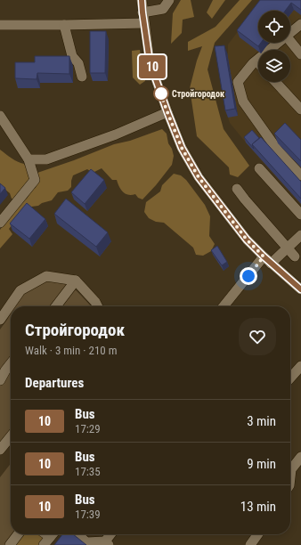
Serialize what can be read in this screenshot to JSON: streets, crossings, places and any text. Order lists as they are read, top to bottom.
{
  "places": ["Стройгородок"],
  "lines": ["bus line 10"],
  "page": {
    "on_map": "10",
    "heading": [
      ["Стройгородок", "Walk · 3 min · 210 m"],
      "Departures"
    ],
    "list": [
      {
        "mark": "10",
        "name": "Bus",
        "note": "17:29",
        "value": "3 min"
      },
      {
        "mark": "10",
        "name": "Bus",
        "note": "17:35",
        "value": "9 min"
      },
      {
        "mark": "10",
        "name": "Bus",
        "note": "17:39",
        "value": "13 min"
      }
    ]
  }
}
